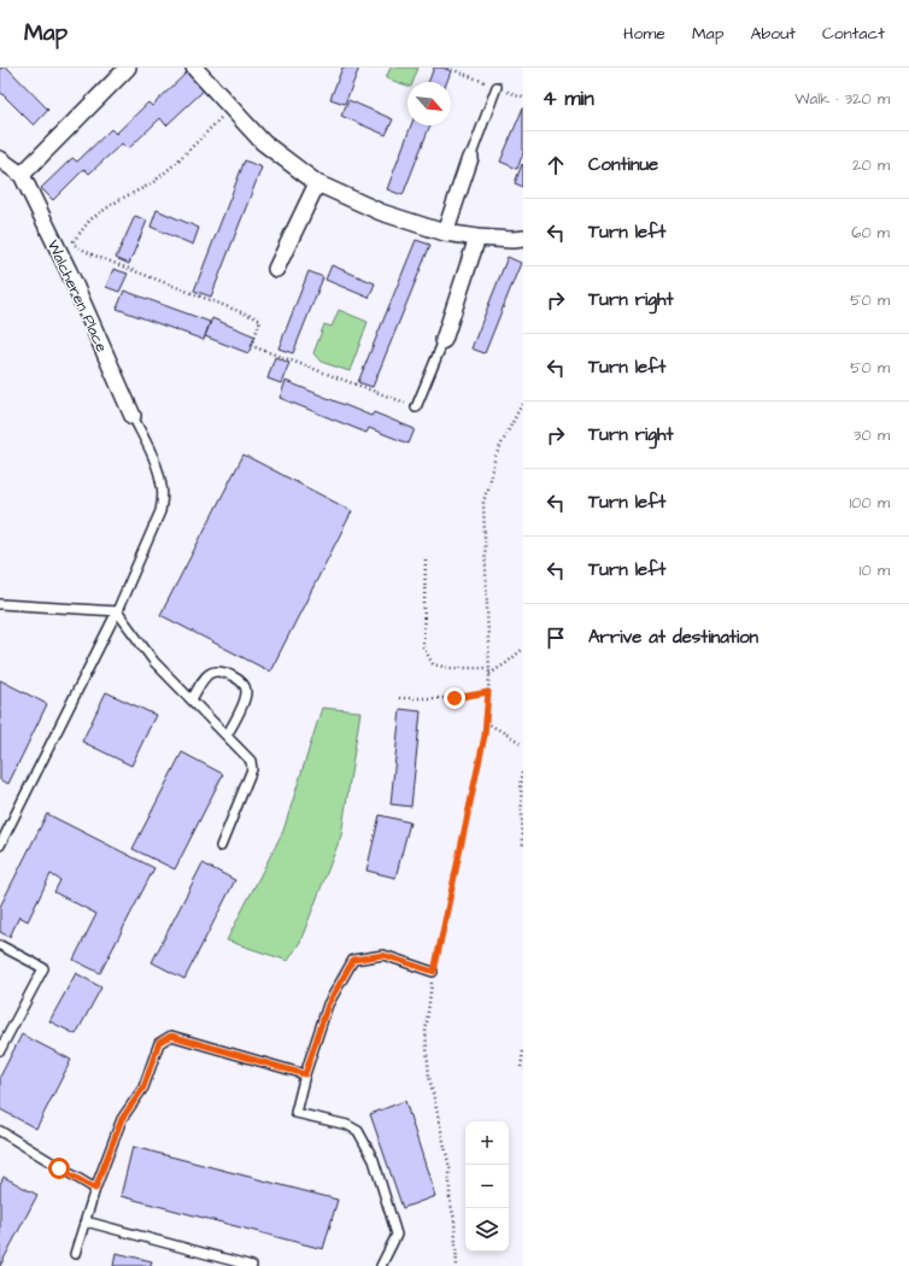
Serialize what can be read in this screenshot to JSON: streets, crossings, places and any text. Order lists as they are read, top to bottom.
{
  "streets": {
    "street": ["Walcheren Place"]
  },
  "north": "bottom right",
  "page": {
    "header": "Map",
    "nav": [
      "Home",
      "Map",
      "About",
      "Contact"
    ],
    "heading": ["4 min", "Walk · 320 m"],
    "list": [
      ["Continue", "20 m"],
      ["Turn left", "60 m"],
      ["Turn right", "50 m"],
      ["Turn left", "50 m"],
      ["Turn right", "30 m"],
      ["Turn left", "100 m"],
      ["Turn left", "10 m"],
      "Arrive at destination"
    ],
    "map_buttons": ["+", "−"]
  }
}
